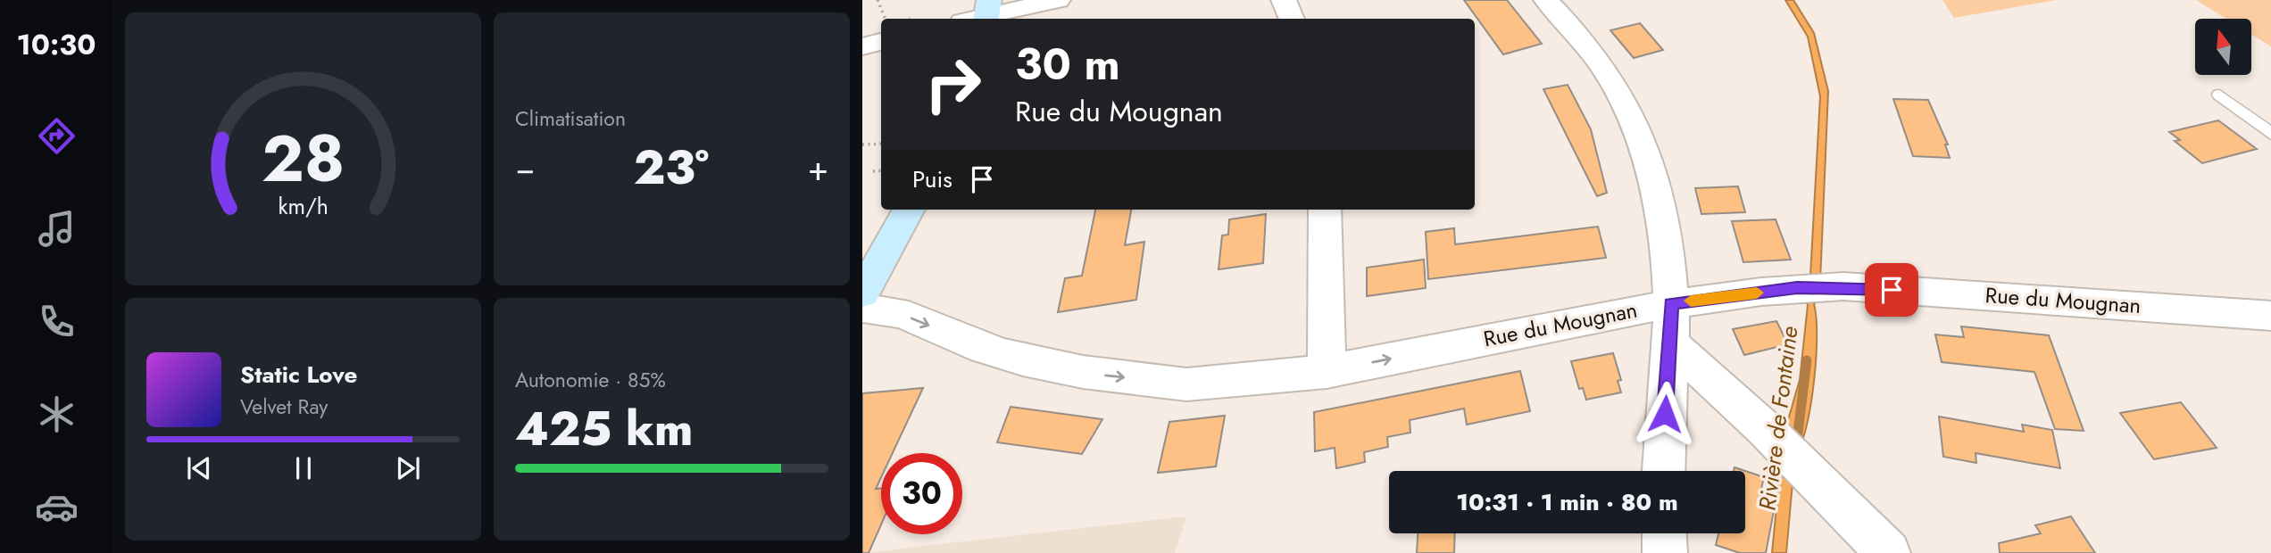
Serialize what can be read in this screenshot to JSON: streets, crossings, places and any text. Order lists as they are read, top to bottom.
{
  "streets": {
    "street": ["Rue du Mougnan"]
  },
  "one_way": ["Rue du Mougnan"],
  "water": ["Rivière de Fontaine"],
  "north": "top",
  "page": {
    "tabs": "10:30",
    "tile": [
      "Climatisation",
      ["Autonomie · 85%", "425 km"]
    ],
    "turn": ["30 m", "Rue du Mougnan"],
    "heat": ["−", "23°", "+"],
    "then": "Puis",
    "song": ["Static Love", "Velvet Ray"],
    "limit": "30",
    "trip": "10:31 · 1 min · 80 m",
    "gauge": ["28", "km/h"]
  }
}
